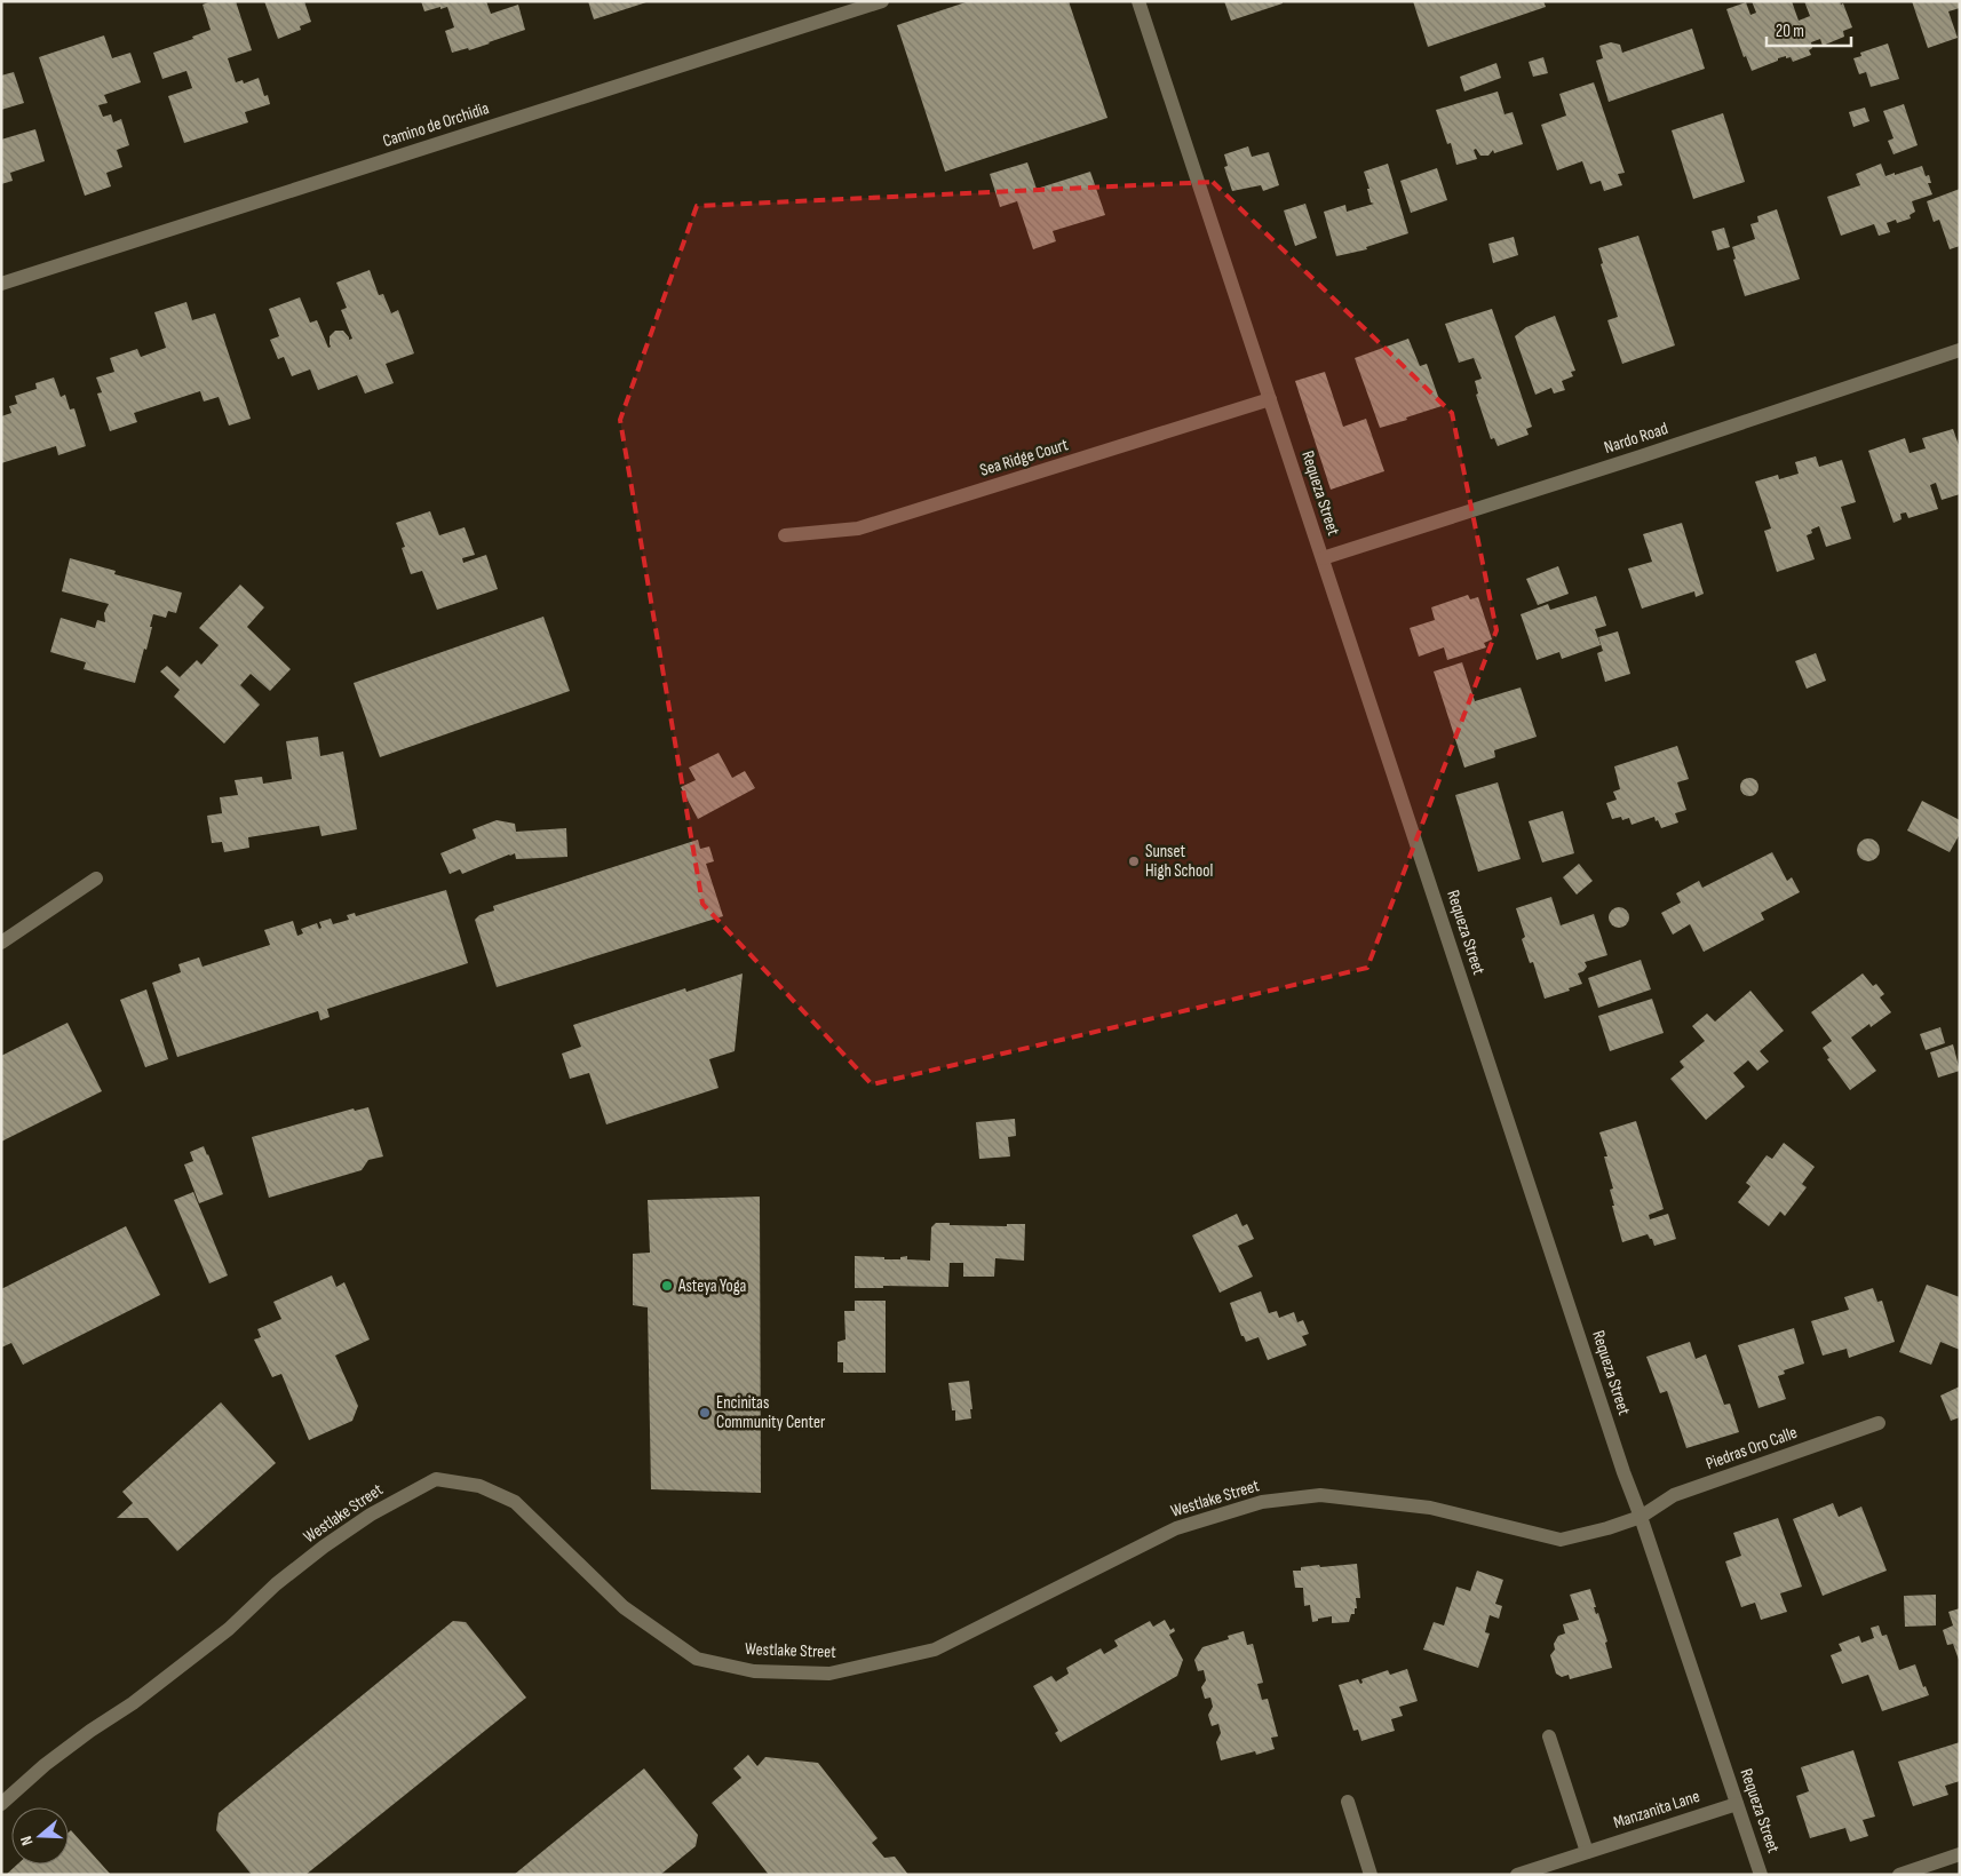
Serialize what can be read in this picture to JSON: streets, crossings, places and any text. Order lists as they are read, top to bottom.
{
  "streets": {
    "street": [
      "Camino de Orchidia",
      "Nardo Road",
      "Sea Ridge Court",
      "Requeza Street",
      "Piedras Oro Calle",
      "Westlake Street",
      "Manzanita Lane"
    ]
  },
  "crossings": [
    ["Nardo Road", "Requeza Street"],
    ["Sea Ridge Court", "Requeza Street"],
    ["Requeza Street", "Piedras Oro Calle"],
    ["Requeza Street", "Westlake Street"],
    ["Requeza Street", "Manzanita Lane"],
    ["Piedras Oro Calle", "Westlake Street"]
  ],
  "places": ["Sunset High School", "Asteya Yoga", "Encinitas Community Center"],
  "scale_bar": "20 m",
  "north": "left"
}
